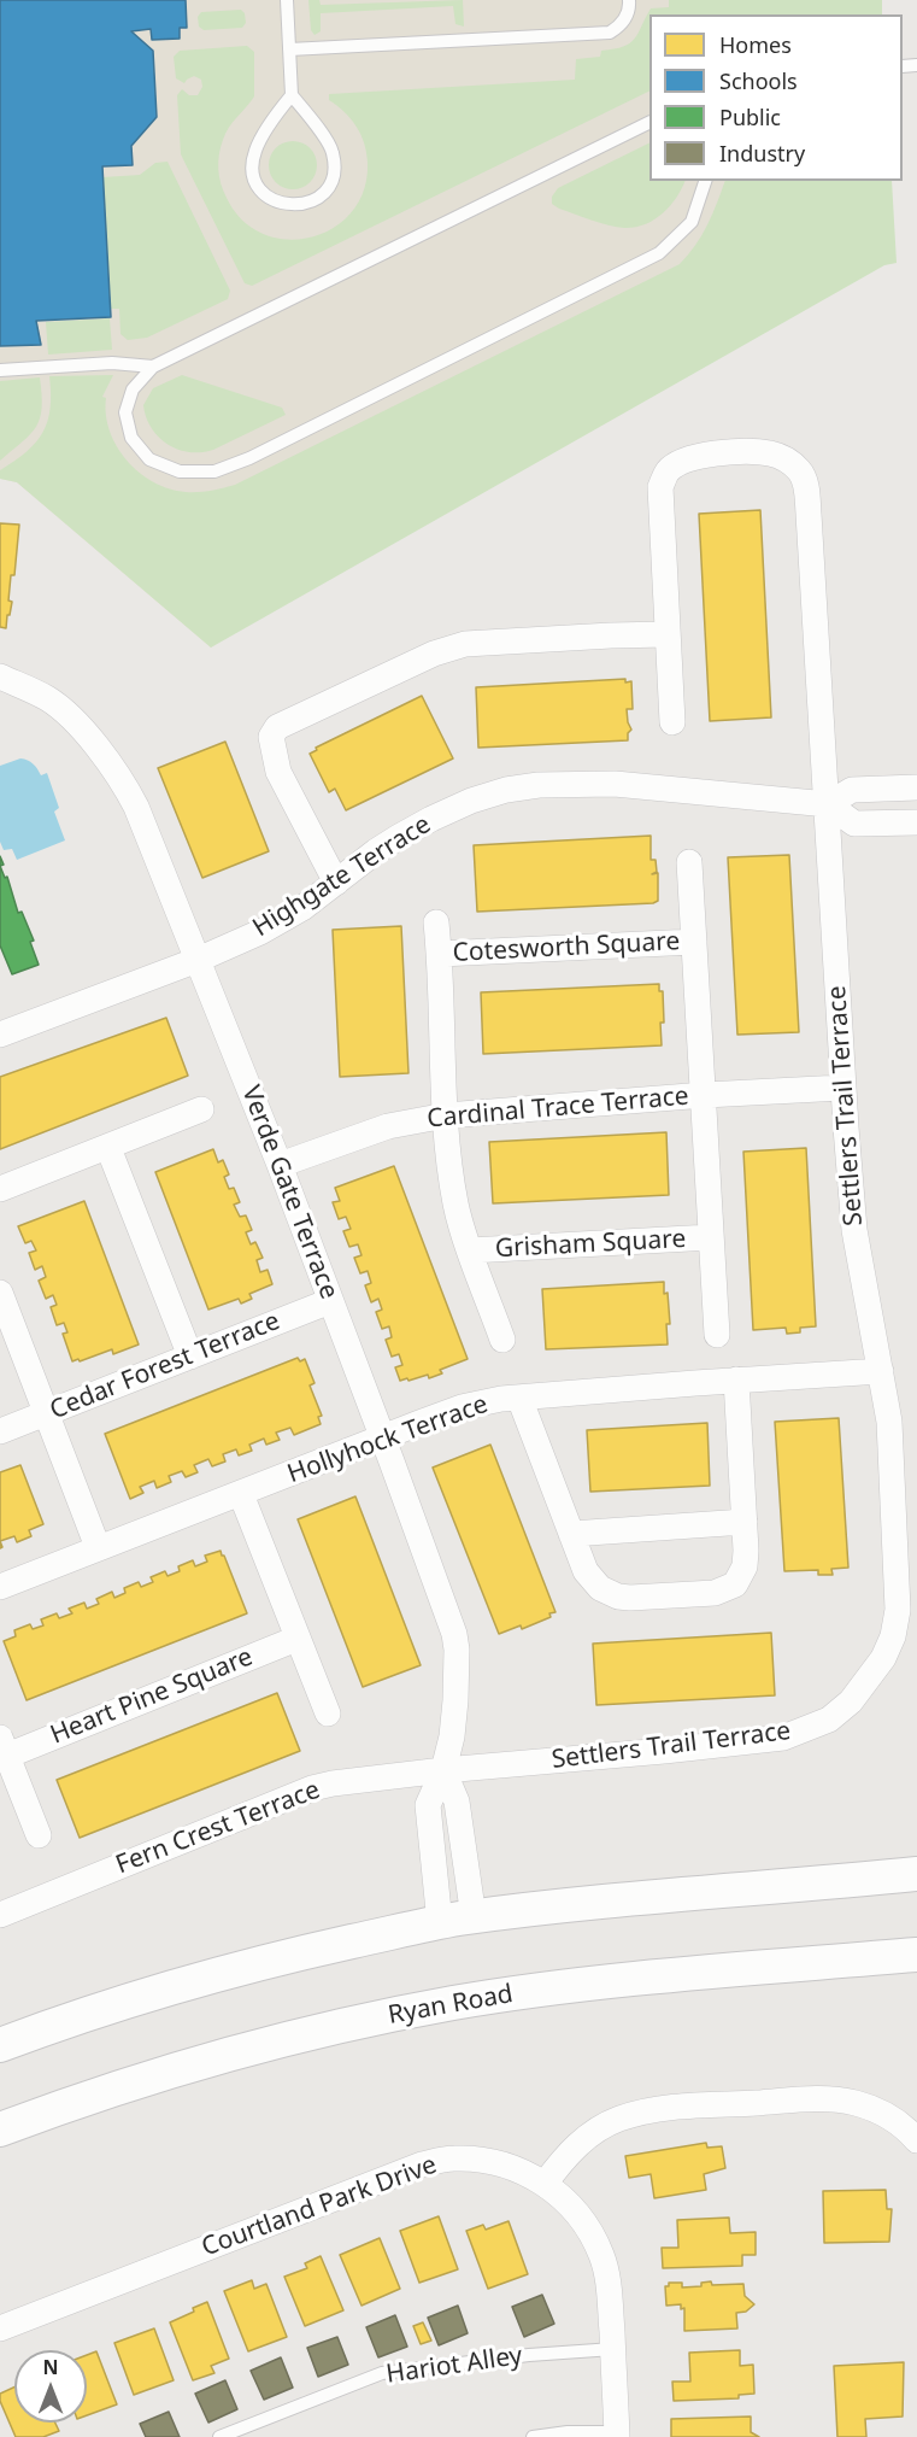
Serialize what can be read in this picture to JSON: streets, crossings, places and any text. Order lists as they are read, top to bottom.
{
  "streets": {
    "main road": ["Ryan Road"],
    "street": [
      "Highgate Terrace",
      "Cotesworth Square",
      "Settlers Trail Terrace",
      "Cardinal Trace Terrace",
      "Verde Gate Terrace",
      "Grisham Square",
      "Cedar Forest Terrace",
      "Hollyhock Terrace",
      "Heart Pine Square",
      "Fern Crest Terrace",
      "Courtland Park Drive"
    ],
    "lane": ["Hariot Alley"]
  },
  "crossings": [
    ["Highgate Terrace", "Settlers Trail Terrace"],
    ["Highgate Terrace", "Verde Gate Terrace"],
    ["Cotesworth Square", "Cardinal Trace Terrace"],
    ["Cotesworth Square", "Grisham Square"],
    ["Settlers Trail Terrace", "Cardinal Trace Terrace"],
    ["Settlers Trail Terrace", "Verde Gate Terrace"],
    ["Settlers Trail Terrace", "Hollyhock Terrace"],
    ["Settlers Trail Terrace", "Fern Crest Terrace"],
    ["Cardinal Trace Terrace", "Verde Gate Terrace"],
    ["Cardinal Trace Terrace", "Grisham Square"],
    ["Verde Gate Terrace", "Cedar Forest Terrace"],
    ["Verde Gate Terrace", "Hollyhock Terrace"],
    ["Verde Gate Terrace", "Fern Crest Terrace"],
    ["Courtland Park Drive", "Hariot Alley"]
  ],
  "legend": [
    "Homes",
    "Schools",
    "Public",
    "Industry"
  ],
  "north": "top"
}
